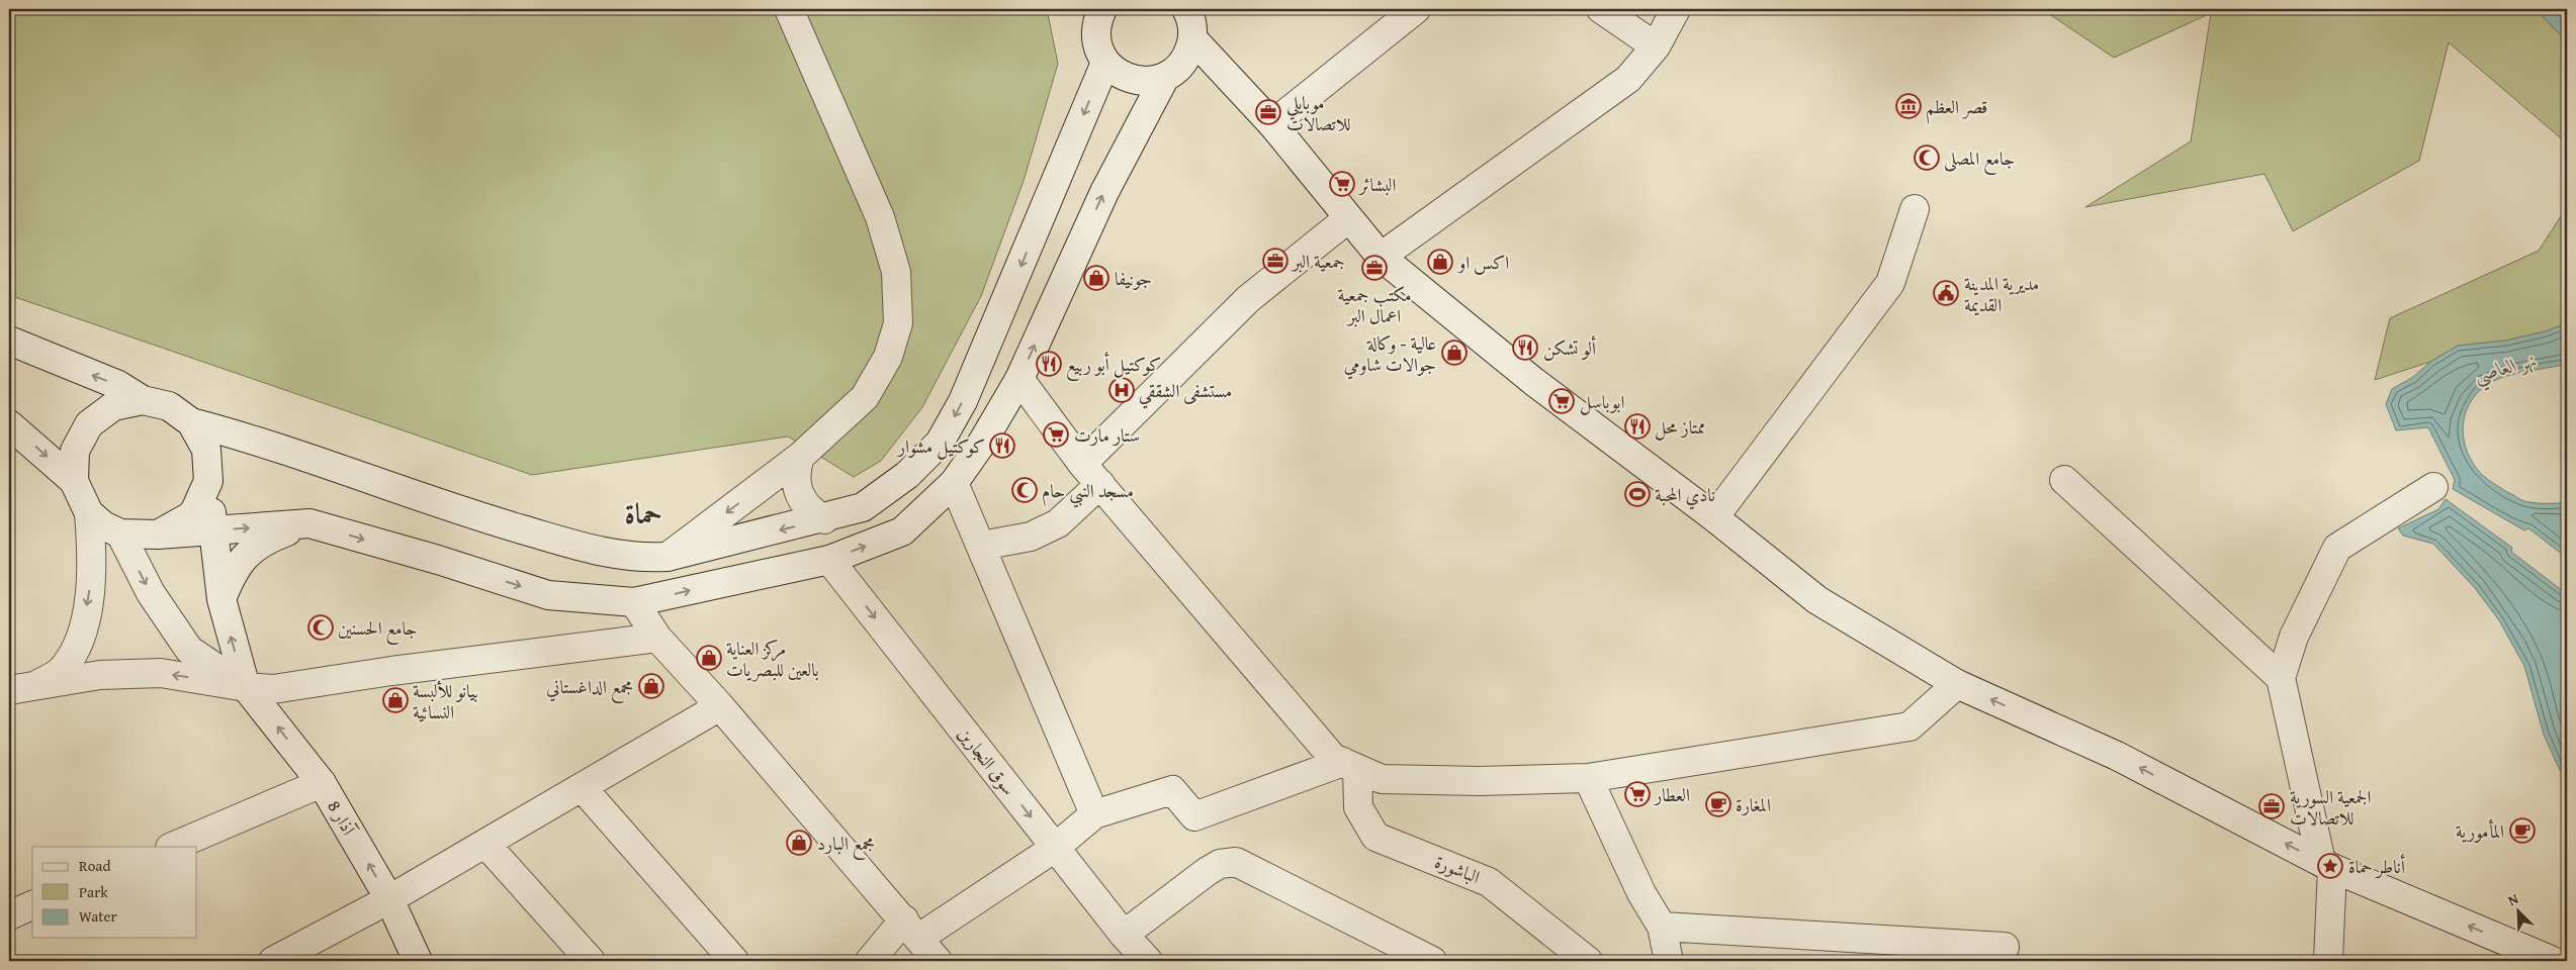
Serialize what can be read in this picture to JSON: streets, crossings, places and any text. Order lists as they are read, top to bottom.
{
  "streets": {
    "street": ["سوق النجارين", "8 آذار", "الباشورة"]
  },
  "one_way": ["8 آذار"],
  "districts": ["حماة"],
  "water": ["نهر العاصي"],
  "places": {
    "museum": ["قصر العظم"],
    "office": [
      "موبايلي للاتصالات",
      "جمعية البر",
      "مكتب جمعية اعمال البر",
      "الجمعية السورية للاتصالات"
    ],
    "mosque": ["جامع المصلى", "مسجد النبي حام", "جامع الحسنين"],
    "supermarket": [
      "البشائر",
      "ابوباسل",
      "ستار مارت",
      "العطار"
    ],
    "shop": [
      "اكس او",
      "جونيفا",
      "عالية - وكالة جوالات شاومي",
      "مركز العناية بالعين للبصريات",
      "مجمع الداغستاني",
      "بيانو للألبسة النسائية",
      "مجمع البارد"
    ],
    "public building": ["مديرية المدينة القديمة"],
    "restaurant": [
      "ألو تشكن",
      "كوكتيل أبو ربيع",
      "ممتاز محل",
      "كوكتيل مشوار"
    ],
    "hospital": ["مستشفى الشققي"],
    "sports": ["نادي المحبة"],
    "cafe": ["المغارة", "المأمورية"],
    "place": ["أناطر حماة"]
  },
  "legend": ["Road", "Park", "Water"],
  "north": "top left"
}
